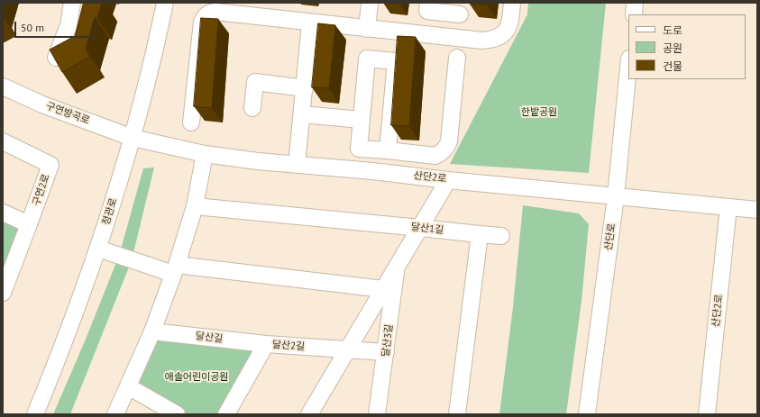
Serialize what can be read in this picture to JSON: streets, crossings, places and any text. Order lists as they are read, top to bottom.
{
  "streets": {
    "street": [
      "구연방곡로",
      "산단2로",
      "구연2로",
      "정관로",
      "달산1길",
      "산단로",
      "달산길",
      "달산3길",
      "달산2길"
    ]
  },
  "crossings": [
    ["구연방곡로", "산단2로"],
    ["구연방곡로", "정관로"],
    ["산단2로", "정관로"],
    ["산단2로", "산단로"],
    ["달산길", "달산2길"],
    ["달산3길", "달산2길"]
  ],
  "parks": ["한밭공원", "애솔어린이공원"],
  "legend": ["도로", "공원", "건물"],
  "scale_bar": "50 m"
}
